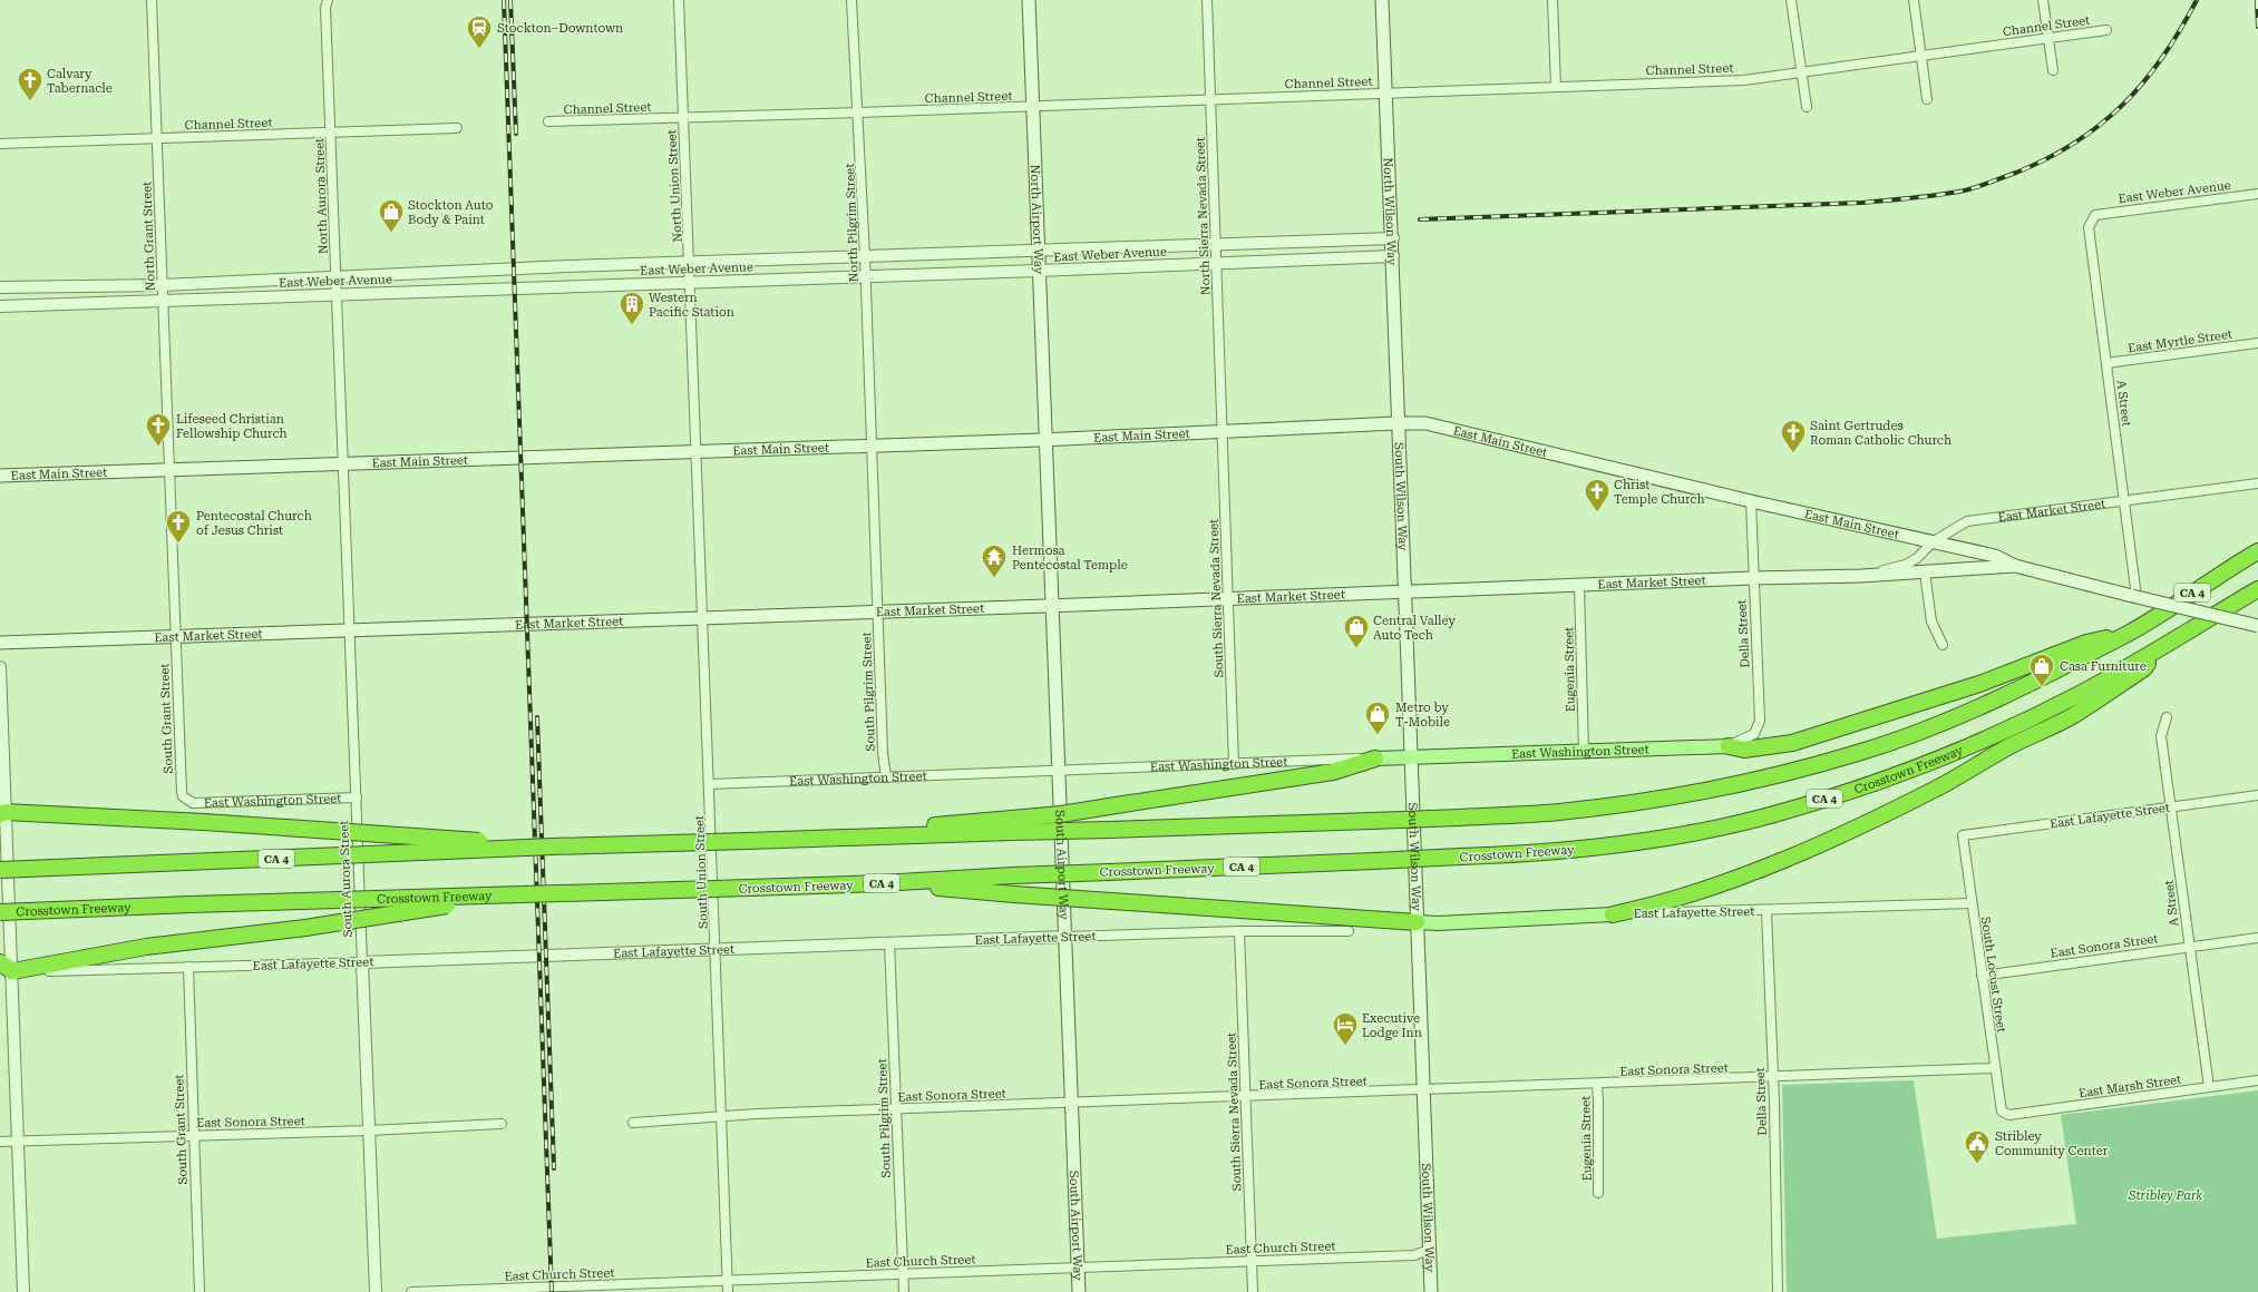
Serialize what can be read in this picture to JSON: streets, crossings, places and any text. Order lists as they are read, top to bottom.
{
  "streets": {
    "highway": ["CA 4", "Crosstown Freeway"],
    "main road": [
      "North Wilson Way",
      "North Airport Way",
      "East Main Street",
      "South Wilson Way",
      "East Market Street",
      "East Washington Street",
      "East Lafayette Street",
      "South Airport Way"
    ],
    "street": [
      "Channel Street",
      "North Union Street",
      "East Weber Avenue",
      "North Aurora Street",
      "North Sierra Nevada Street",
      "North Pilgrim Street",
      "North Grant Street",
      "East Myrtle Street",
      "A Street",
      "South Sierra Nevada Street",
      "Della Street",
      "Eugenia Street",
      "South Pilgrim Street",
      "South Grant Street",
      "South Union Street",
      "South Aurora Street",
      "East Sonora Street",
      "South Locust Street",
      "East Marsh Street",
      "East Church Street"
    ]
  },
  "crossings": [
    ["Channel Street", "North Union Street"],
    ["Channel Street", "North Aurora Street"],
    ["Channel Street", "North Wilson Way"],
    ["Channel Street", "North Sierra Nevada Street"],
    ["Channel Street", "North Airport Way"],
    ["Channel Street", "North Pilgrim Street"],
    ["Channel Street", "North Grant Street"],
    ["North Union Street", "East Weber Avenue"],
    ["North Union Street", "East Main Street"],
    ["North Union Street", "South Union Street"],
    ["East Weber Avenue", "North Aurora Street"],
    ["East Weber Avenue", "North Wilson Way"],
    ["East Weber Avenue", "North Sierra Nevada Street"],
    ["East Weber Avenue", "North Airport Way"],
    ["East Weber Avenue", "North Pilgrim Street"],
    ["East Weber Avenue", "North Grant Street"],
    ["East Weber Avenue", "A Street"],
    ["North Aurora Street", "East Main Street"],
    ["North Aurora Street", "South Aurora Street"],
    ["North Wilson Way", "East Main Street"],
    ["North Wilson Way", "South Wilson Way"],
    ["North Sierra Nevada Street", "East Main Street"],
    ["North Sierra Nevada Street", "South Sierra Nevada Street"],
    ["North Airport Way", "East Main Street"],
    ["North Airport Way", "South Airport Way"],
    ["North Pilgrim Street", "East Main Street"],
    ["North Pilgrim Street", "South Pilgrim Street"],
    ["North Grant Street", "East Main Street"],
    ["North Grant Street", "South Grant Street"],
    ["East Myrtle Street", "A Street"],
    ["A Street", "East Main Street"],
    ["A Street", "East Market Street"],
    ["A Street", "East Lafayette Street"],
    ["A Street", "East Sonora Street"],
    ["A Street", "East Marsh Street"],
    ["East Main Street", "South Wilson Way"],
    ["East Main Street", "East Market Street"],
    ["East Main Street", "South Sierra Nevada Street"],
    ["East Main Street", "Della Street"],
    ["East Main Street", "South Pilgrim Street"],
    ["East Main Street", "South Grant Street"],
    ["East Main Street", "South Airport Way"],
    ["East Main Street", "South Union Street"],
    ["East Main Street", "South Aurora Street"],
    ["South Wilson Way", "East Market Street"],
    ["South Wilson Way", "East Washington Street"],
    ["South Wilson Way", "East Lafayette Street"],
    ["South Wilson Way", "East Sonora Street"],
    ["South Wilson Way", "East Church Street"],
    ["East Market Street", "South Sierra Nevada Street"],
    ["East Market Street", "Della Street"],
    ["East Market Street", "Eugenia Street"],
    ["East Market Street", "South Pilgrim Street"],
    ["East Market Street", "South Grant Street"],
    ["East Market Street", "South Airport Way"],
    ["East Market Street", "South Union Street"],
    ["East Market Street", "South Aurora Street"],
    ["South Sierra Nevada Street", "East Washington Street"],
    ["South Sierra Nevada Street", "East Lafayette Street"],
    ["South Sierra Nevada Street", "East Sonora Street"],
    ["South Sierra Nevada Street", "East Church Street"],
    ["Della Street", "East Washington Street"],
    ["Della Street", "East Lafayette Street"],
    ["Della Street", "East Sonora Street"],
    ["Eugenia Street", "East Washington Street"],
    ["Eugenia Street", "East Sonora Street"],
    ["South Pilgrim Street", "East Washington Street"],
    ["South Pilgrim Street", "East Lafayette Street"],
    ["South Pilgrim Street", "East Sonora Street"],
    ["South Pilgrim Street", "East Church Street"],
    ["South Grant Street", "East Washington Street"],
    ["South Grant Street", "East Lafayette Street"],
    ["South Grant Street", "East Sonora Street"],
    ["East Washington Street", "South Airport Way"],
    ["East Washington Street", "South Union Street"],
    ["East Washington Street", "South Aurora Street"],
    ["East Lafayette Street", "South Airport Way"],
    ["East Lafayette Street", "South Union Street"],
    ["East Lafayette Street", "South Aurora Street"],
    ["East Lafayette Street", "South Locust Street"],
    ["South Airport Way", "East Sonora Street"],
    ["South Airport Way", "East Church Street"],
    ["South Union Street", "East Sonora Street"],
    ["South Union Street", "East Church Street"],
    ["South Aurora Street", "East Sonora Street"],
    ["East Sonora Street", "South Locust Street"],
    ["South Locust Street", "East Marsh Street"]
  ],
  "parks": ["Stribley Park"],
  "places": {
    "station": ["Stockton–Downtown"],
    "church": [
      "Calvary Tabernacle",
      "Lifeseed Christian Fellowship Church",
      "Saint Gertrudes Roman Catholic Church",
      "Christ Temple Church",
      "Pentecostal Church of Jesus Christ"
    ],
    "shop": [
      "Stockton Auto Body & Paint",
      "Central Valley Auto Tech",
      "Casa Furniture",
      "Metro by T-Mobile"
    ],
    "building": ["Western Pacific Station"],
    "temple": ["Hermosa Pentecostal Temple"],
    "hotel": ["Executive Lodge Inn"],
    "public building": ["Stribley Community Center"]
  }
}
